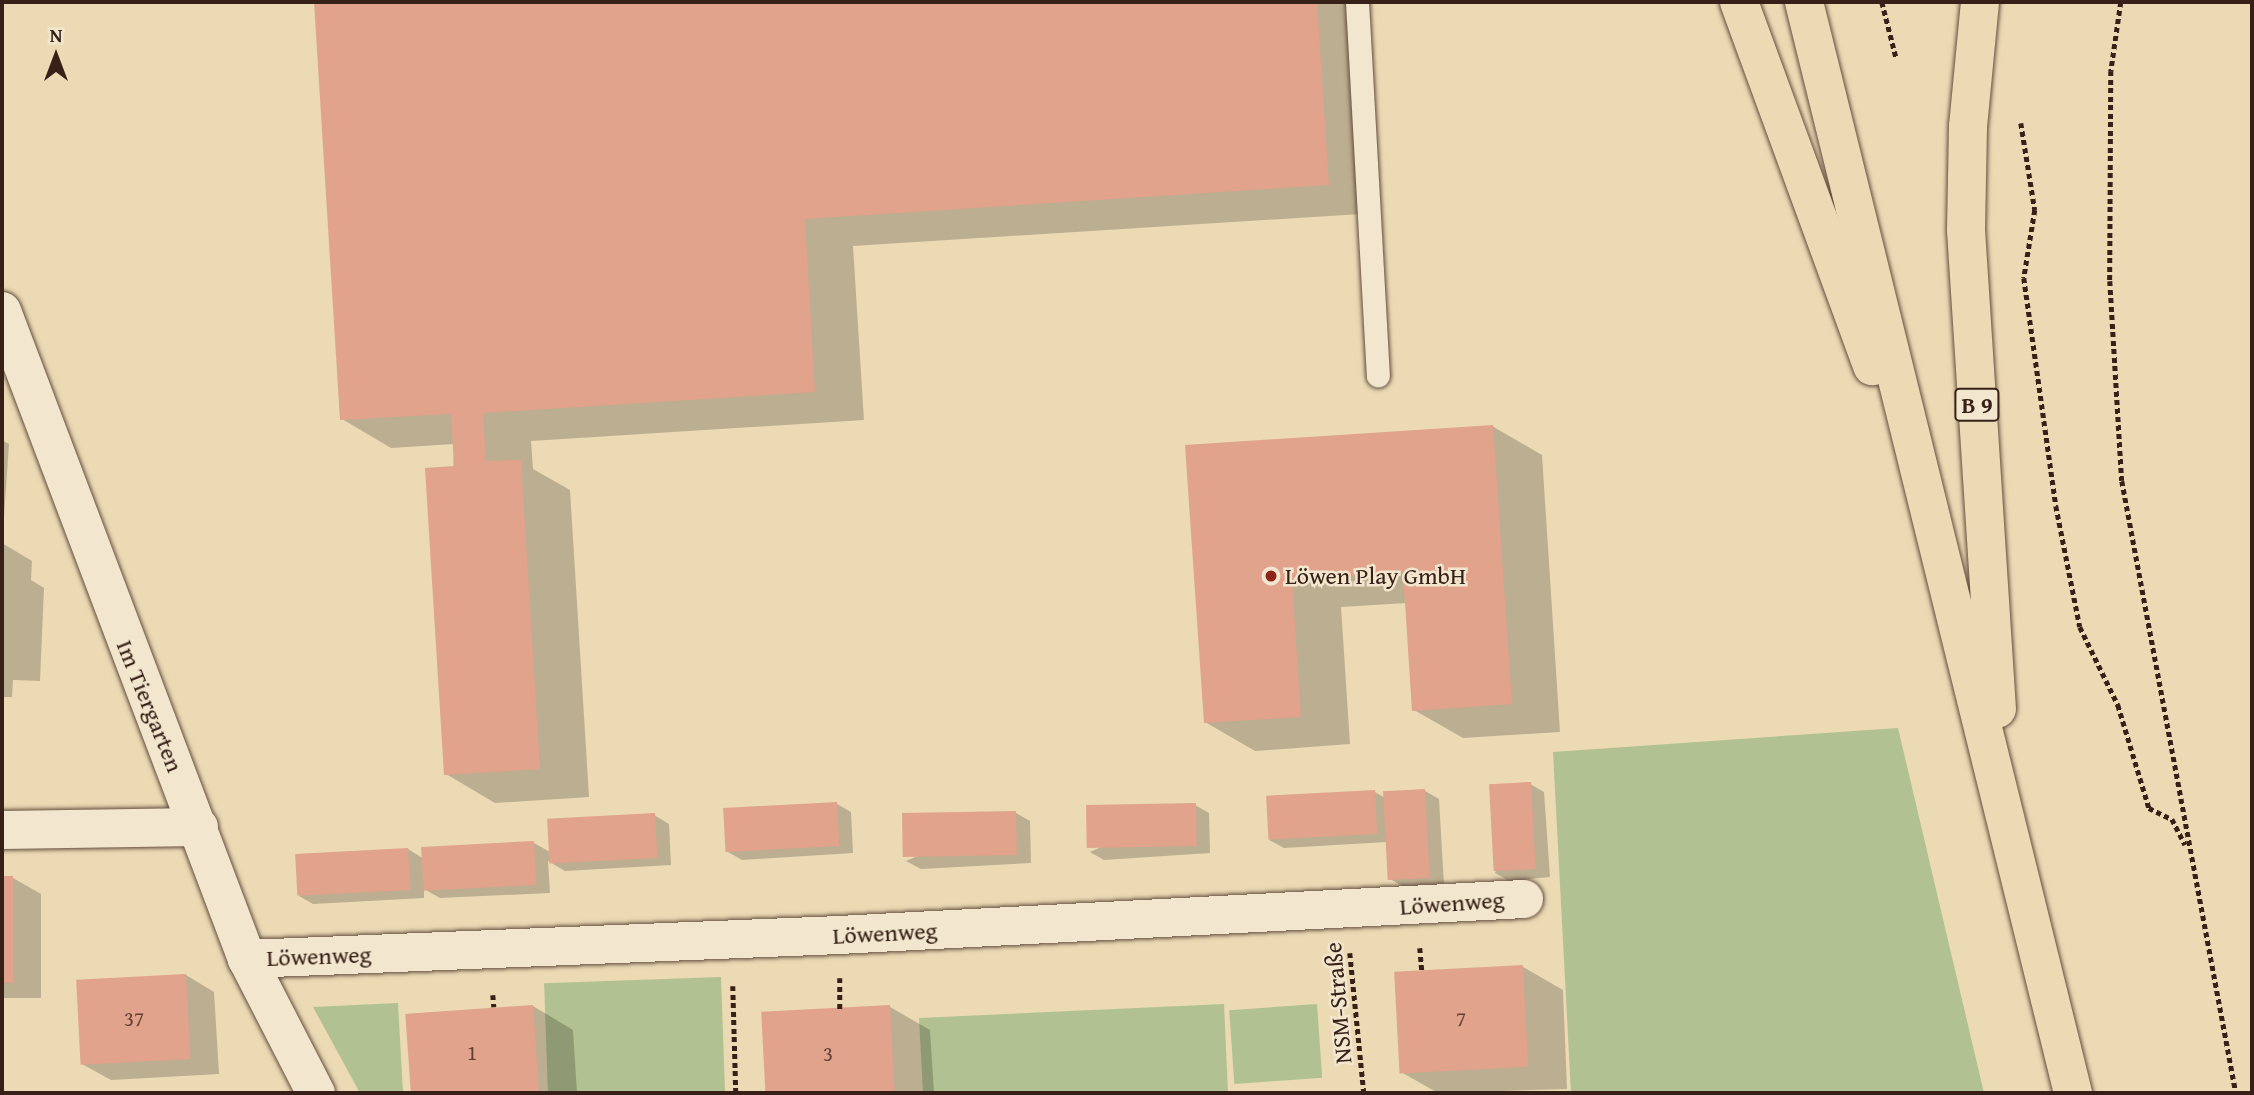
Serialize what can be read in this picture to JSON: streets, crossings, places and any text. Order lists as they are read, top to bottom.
{
  "streets": {
    "highway": ["B 9"],
    "street": ["Im Tiergarten", "Löwenweg"],
    "path": ["NSM-Straße"]
  },
  "crossings": [
    ["Im Tiergarten", "Löwenweg"],
    ["Löwenweg", "NSM-Straße"]
  ],
  "places": ["Löwen Play GmbH"],
  "house_numbers": [
    "37",
    "7",
    "1",
    "3"
  ],
  "north": "top"
}
